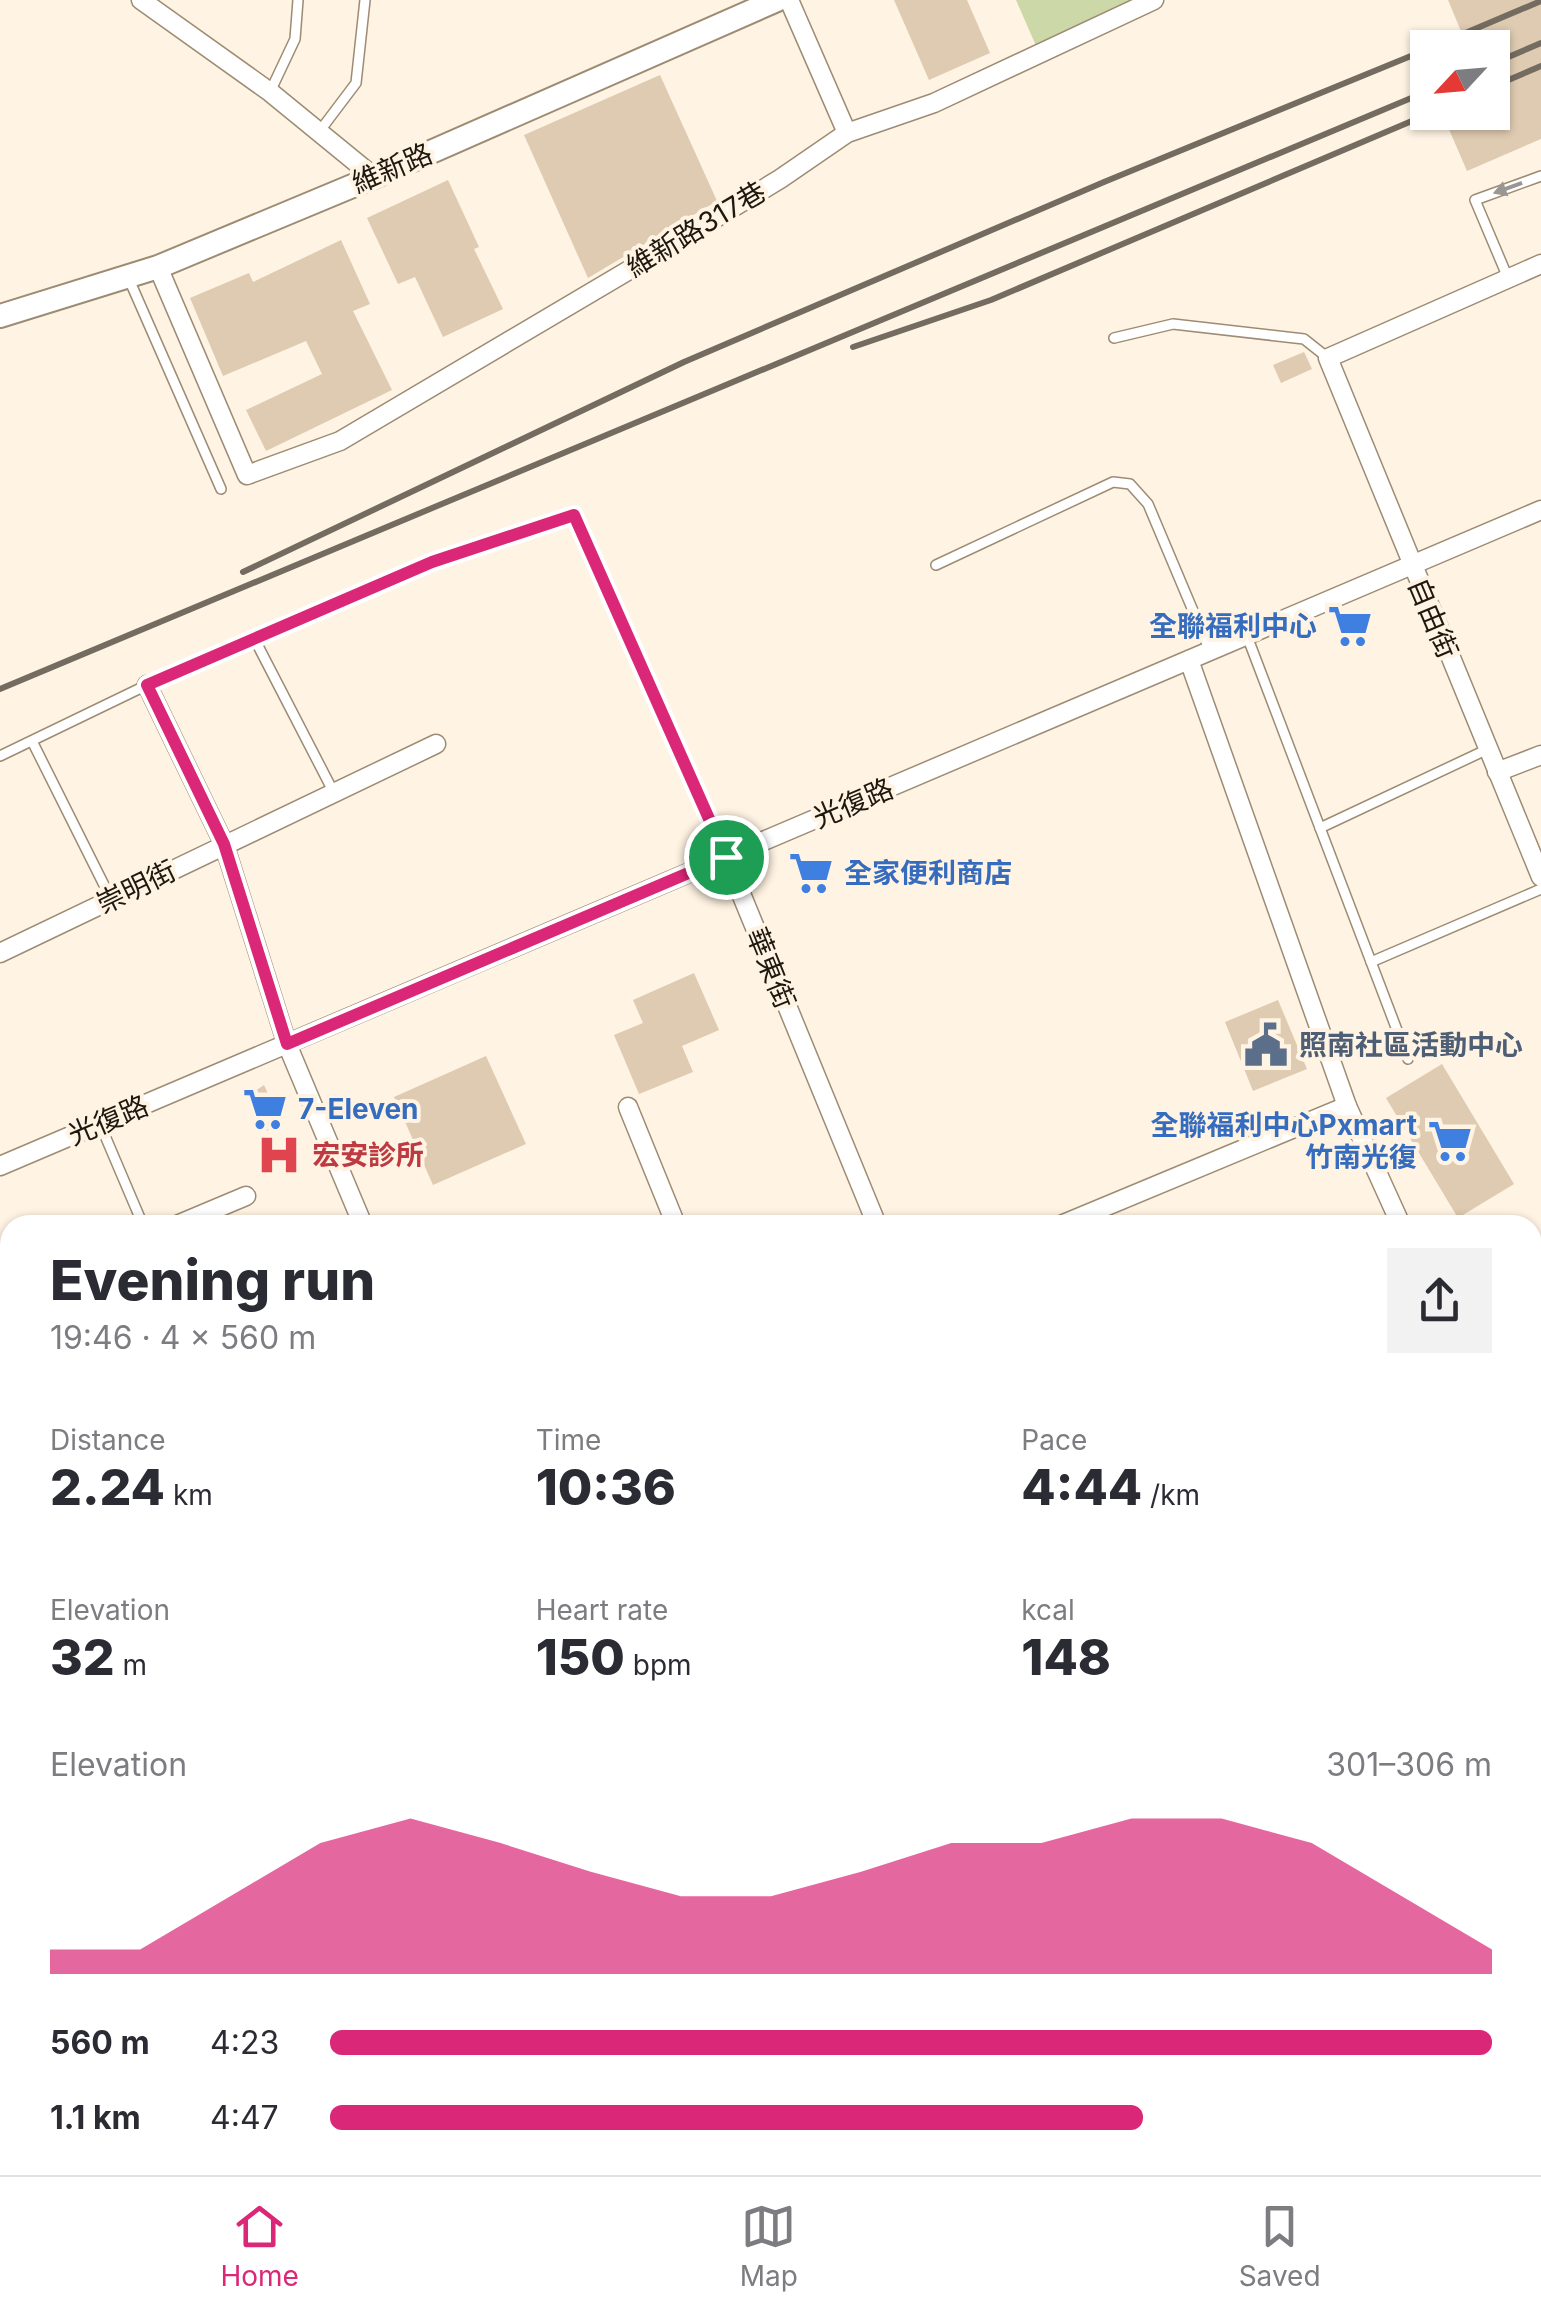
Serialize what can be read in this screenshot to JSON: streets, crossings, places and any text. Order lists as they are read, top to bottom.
{
  "streets": {
    "street": [
      "維新路",
      "維新路317巷",
      "自由街",
      "光復路",
      "崇明街",
      "華東街"
    ]
  },
  "crossings": [
    ["維新路", "維新路317巷"],
    ["自由街", "光復路"],
    ["光復路", "華東街"]
  ],
  "places": {
    "supermarket": [
      "全聯福利中心",
      "全家便利商店",
      "7-Eleven",
      "全聯福利中心Pxmart 竹南光復"
    ],
    "public building": ["照南社區活動中心"],
    "hospital": ["宏安診所"]
  },
  "north": "bottom left",
  "page": {
    "heading": ["Evening run", "19:46 · 4 × 560 m"],
    "stats": [
      ["Distance", "2.24 km"],
      ["Time", "10:36"],
      ["Pace", "4:44 /km"],
      ["Elevation", "32 m"],
      ["Heart rate", "150 bpm"],
      ["kcal", "148"]
    ],
    "chart": ["Elevation", "301–306 m"],
    "list": [
      {
        "name": "560 m",
        "note": "4:23"
      },
      {
        "name": "1.1 km",
        "note": "4:47"
      }
    ],
    "tabs": ["Home", "Map", "Saved"]
  }
}
